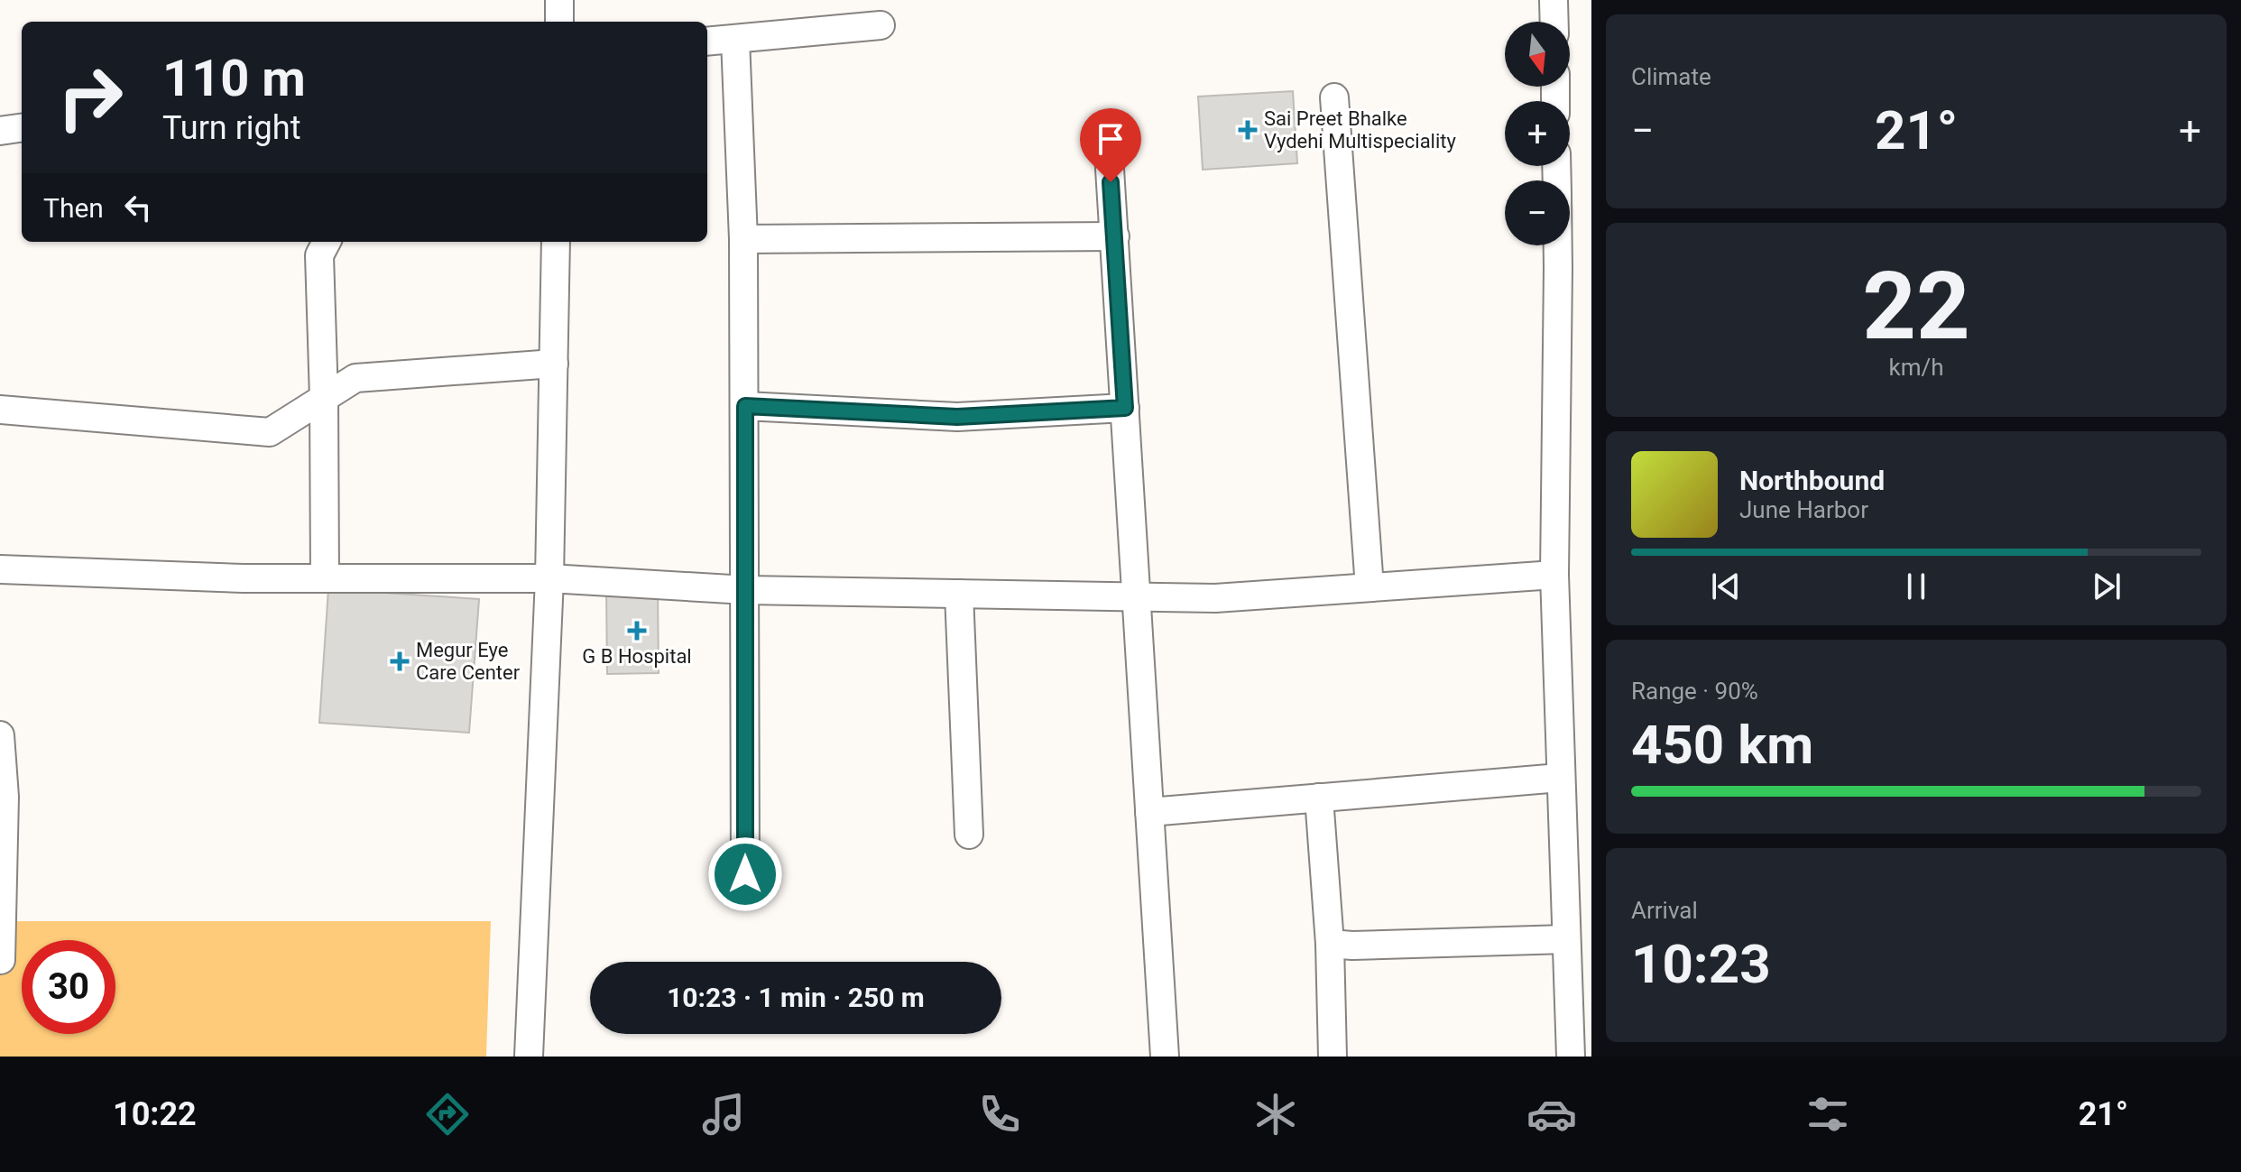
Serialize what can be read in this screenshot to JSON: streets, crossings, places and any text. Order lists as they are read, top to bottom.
{
  "places": {
    "health": ["Sai Preet Bhalke Vydehi Multispeciality", "G B Hospital", "Megur Eye Care Center"]
  },
  "north": "bottom",
  "page": {
    "tile": [
      "Climate",
      ["22", "km/h"],
      ["Range · 90%", "450 km"],
      ["Arrival", "10:23"]
    ],
    "map_buttons": ["+", "−"],
    "turn": ["110 m", "Turn right"],
    "heat": ["−", "21°", "+"],
    "then": "Then",
    "song": ["Northbound", "June Harbor"],
    "limit": "30",
    "trip": "10:23 · 1 min · 250 m",
    "tabs": ["10:22", "21°"]
  }
}
